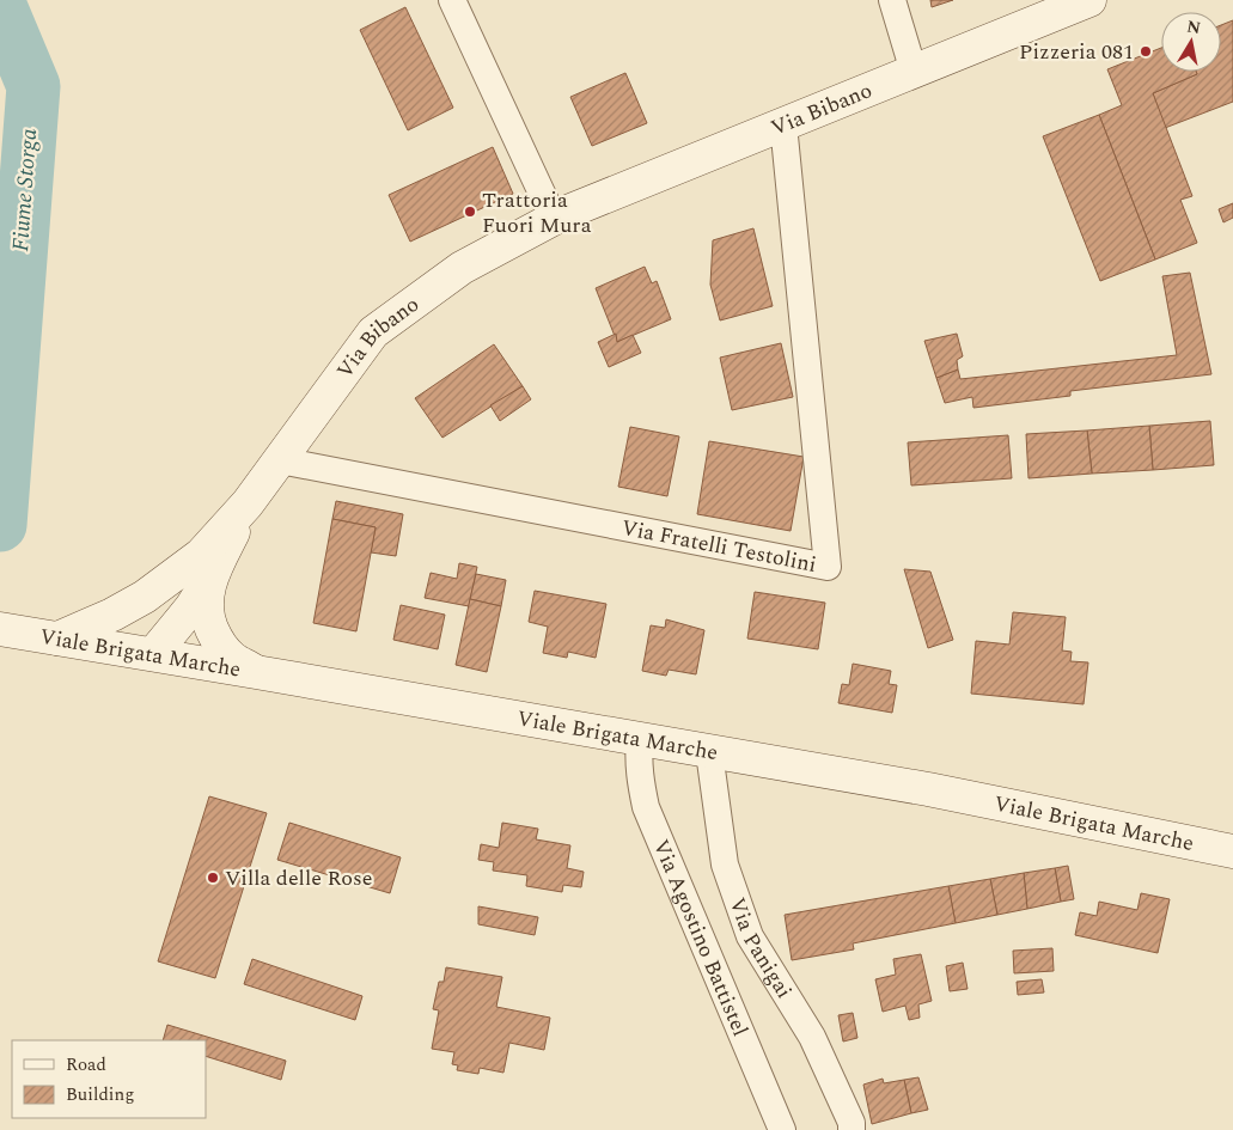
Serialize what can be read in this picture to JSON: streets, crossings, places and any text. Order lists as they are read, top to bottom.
{
  "streets": {
    "street": [
      "Via Bibano",
      "Via Fratelli Testolini",
      "Viale Brigata Marche",
      "Via Agostino Battistel",
      "Via Panigai"
    ]
  },
  "crossings": [
    ["Via Bibano", "Via Fratelli Testolini"],
    ["Via Bibano", "Viale Brigata Marche"],
    ["Viale Brigata Marche", "Via Agostino Battistel"],
    ["Viale Brigata Marche", "Via Panigai"]
  ],
  "water": ["Fiume Storga"],
  "places": ["Pizzeria 081", "Trattoria Fuori Mura", "Villa delle Rose"],
  "legend": ["Road", "Building"],
  "north": "top"
}
